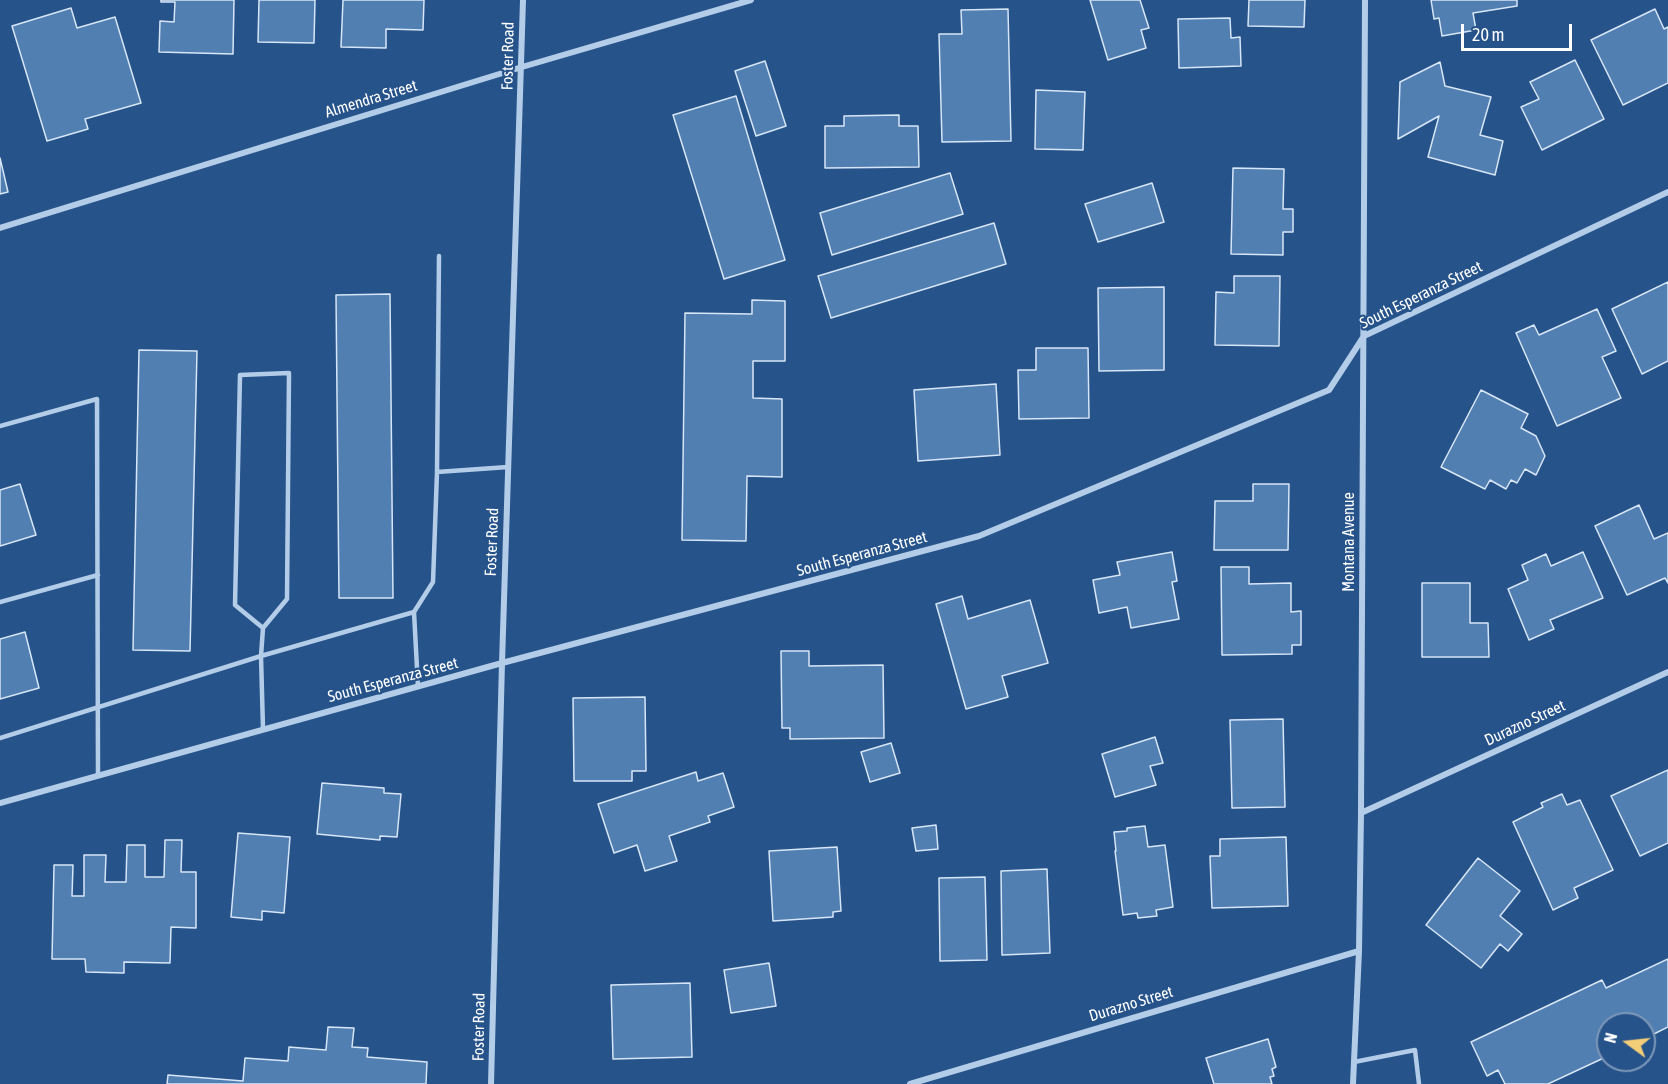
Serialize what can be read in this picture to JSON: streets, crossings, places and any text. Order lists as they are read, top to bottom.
{
  "streets": {
    "street": [
      "Foster Road",
      "Almendra Street",
      "South Esperanza Street",
      "Montana Avenue",
      "Durazno Street"
    ]
  },
  "crossings": [
    ["Foster Road", "Almendra Street"],
    ["Foster Road", "South Esperanza Street"],
    ["South Esperanza Street", "Montana Avenue"],
    ["Montana Avenue", "Durazno Street"]
  ],
  "scale_bar": "20 m",
  "north": "left"
}
